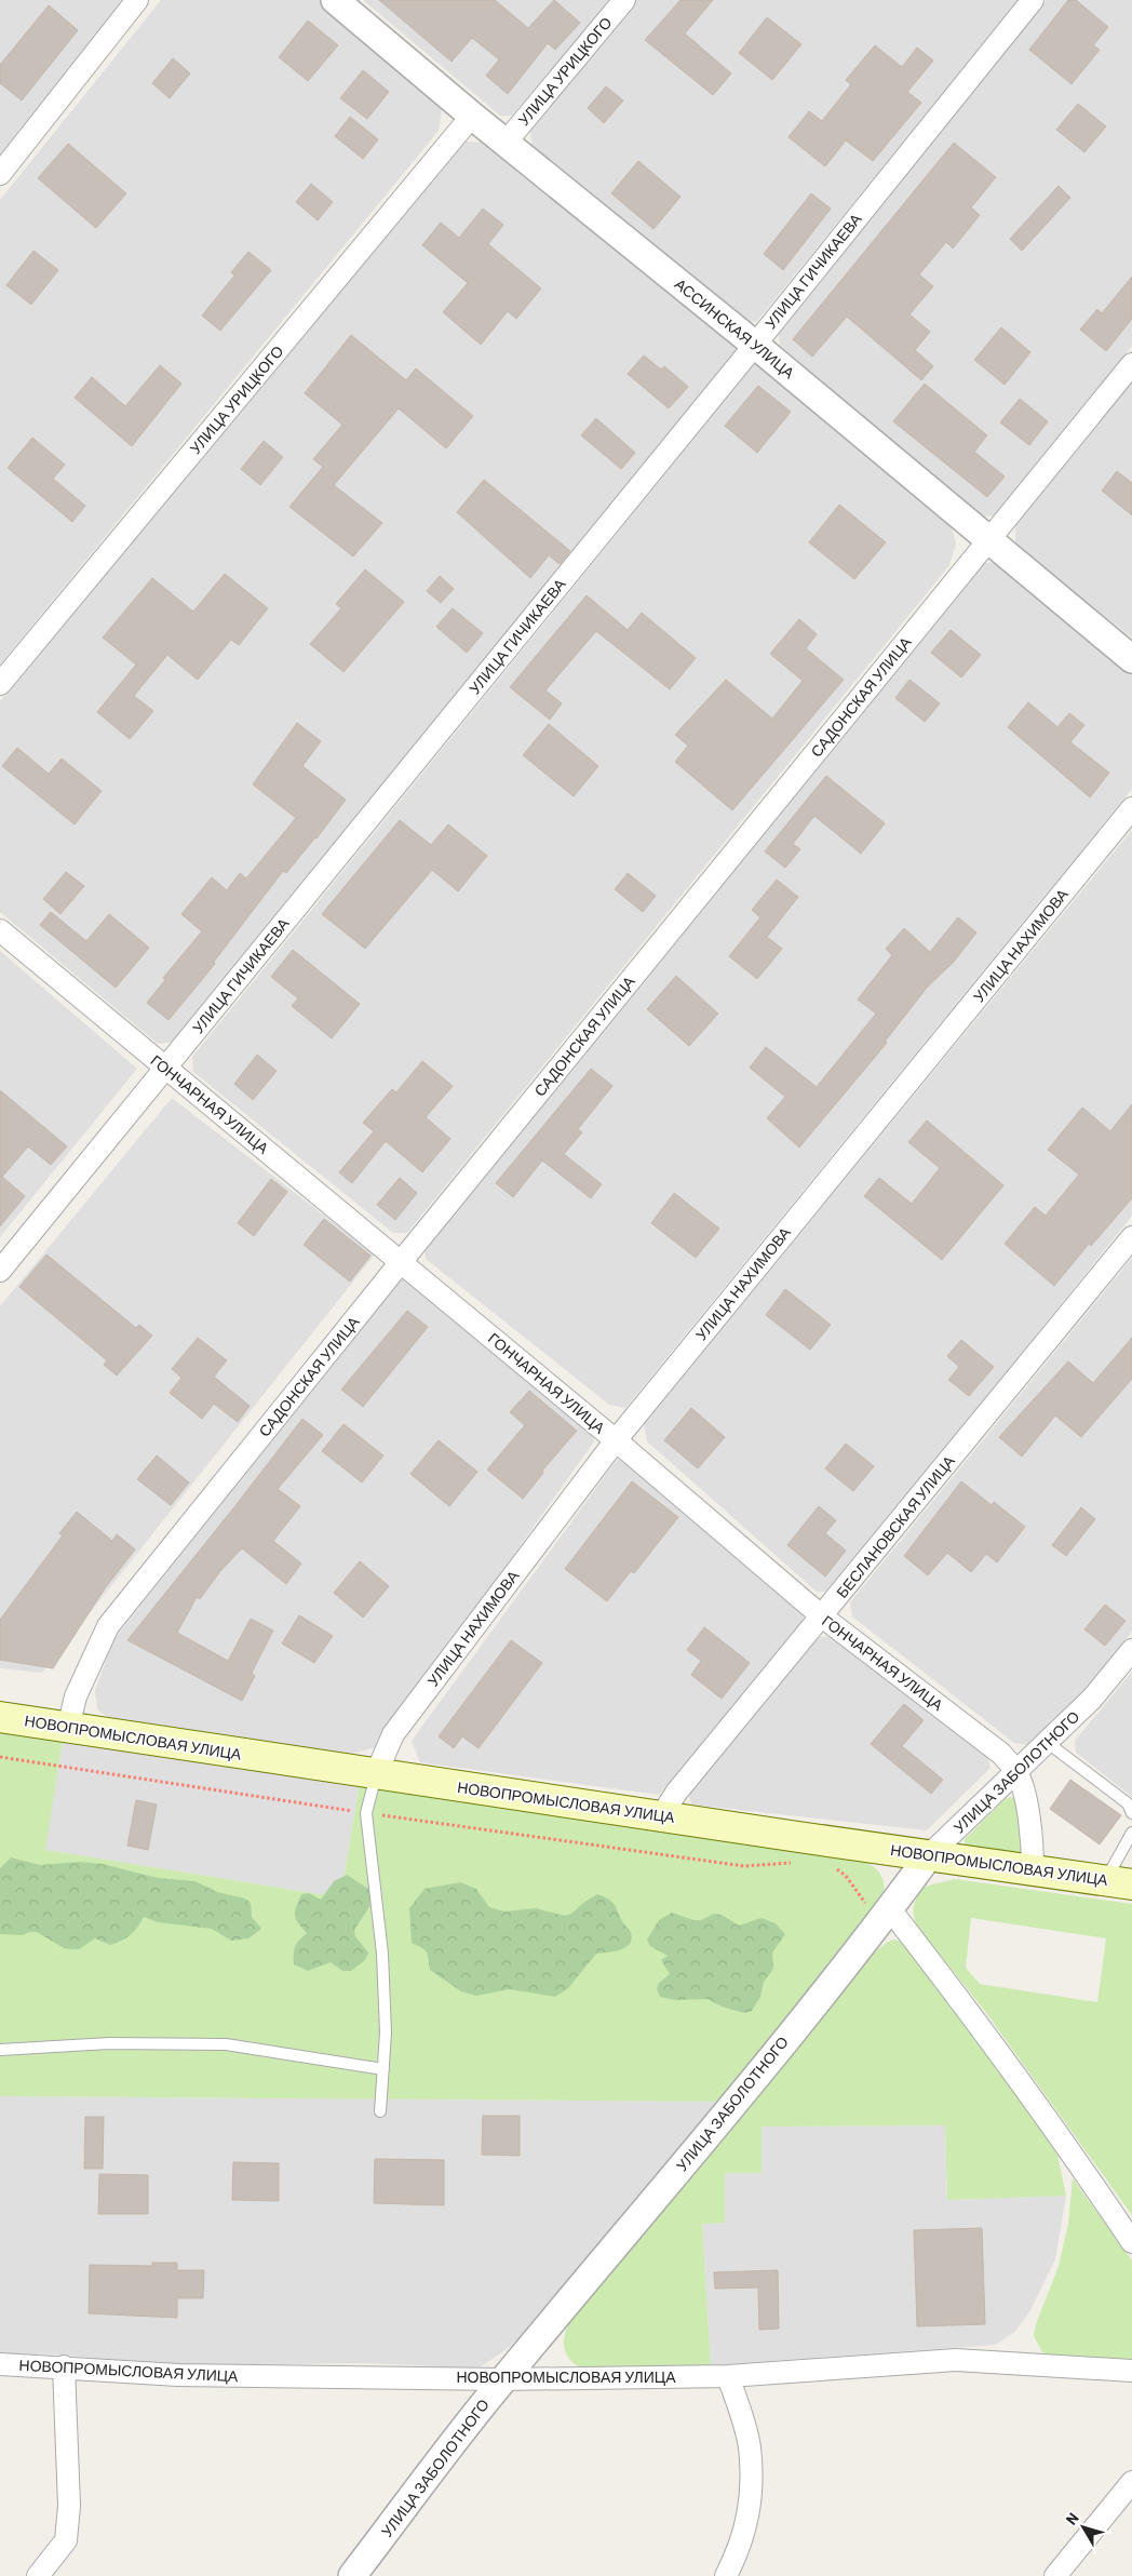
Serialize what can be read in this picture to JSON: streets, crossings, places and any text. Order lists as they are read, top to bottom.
{
  "streets": {
    "main road": ["НОВОПРОМЫСЛОВАЯ УЛИЦА"],
    "street": [
      "УЛИЦА УРИЦКОГО",
      "УЛИЦА ГИЧИКАЕВА",
      "АССИНСКАЯ УЛИЦА",
      "САДОНСКАЯ УЛИЦА",
      "УЛИЦА НАХИМОВА",
      "ГОНЧАРНАЯ УЛИЦА",
      "БЕСЛАНОВСКАЯ УЛИЦА",
      "УЛИЦА ЗАБОЛОТНОГО"
    ]
  },
  "crossings": [
    ["УЛИЦА УРИЦКОГО", "АССИНСКАЯ УЛИЦА"],
    ["УЛИЦА ГИЧИКАЕВА", "АССИНСКАЯ УЛИЦА"],
    ["УЛИЦА ГИЧИКАЕВА", "ГОНЧАРНАЯ УЛИЦА"],
    ["АССИНСКАЯ УЛИЦА", "САДОНСКАЯ УЛИЦА"],
    ["САДОНСКАЯ УЛИЦА", "ГОНЧАРНАЯ УЛИЦА"],
    ["САДОНСКАЯ УЛИЦА", "НОВОПРОМЫСЛОВАЯ УЛИЦА"],
    ["УЛИЦА НАХИМОВА", "ГОНЧАРНАЯ УЛИЦА"],
    ["УЛИЦА НАХИМОВА", "НОВОПРОМЫСЛОВАЯ УЛИЦА"],
    ["ГОНЧАРНАЯ УЛИЦА", "БЕСЛАНОВСКАЯ УЛИЦА"],
    ["ГОНЧАРНАЯ УЛИЦА", "НОВОПРОМЫСЛОВАЯ УЛИЦА"],
    ["ГОНЧАРНАЯ УЛИЦА", "УЛИЦА ЗАБОЛОТНОГО"],
    ["БЕСЛАНОВСКАЯ УЛИЦА", "НОВОПРОМЫСЛОВАЯ УЛИЦА"],
    ["НОВОПРОМЫСЛОВАЯ УЛИЦА", "УЛИЦА ЗАБОЛОТНОГО"]
  ],
  "north": "top left"
}
